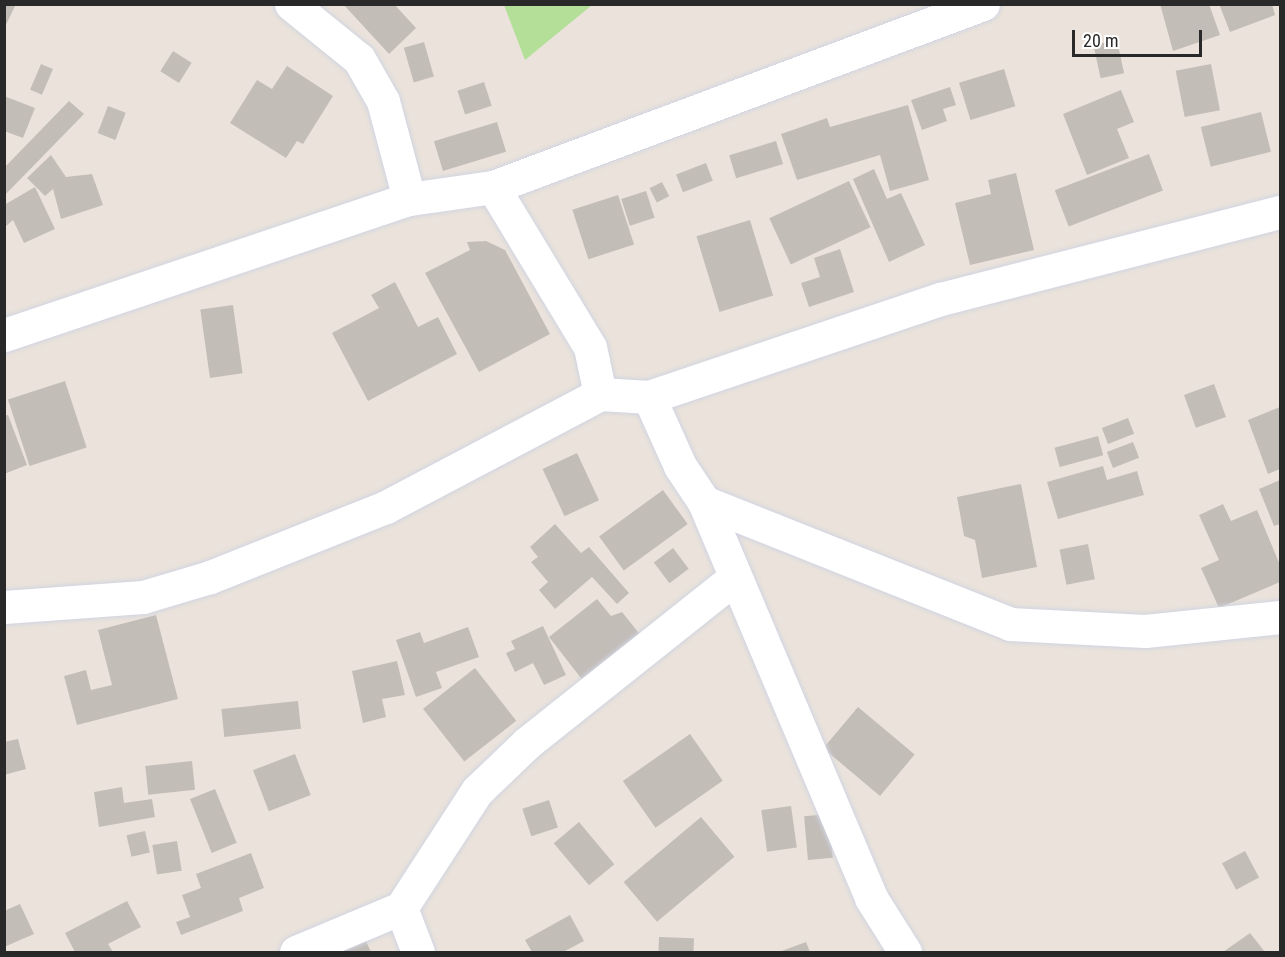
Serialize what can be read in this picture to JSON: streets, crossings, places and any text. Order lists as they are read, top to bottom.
{
  "scale_bar": "20 m"
}
